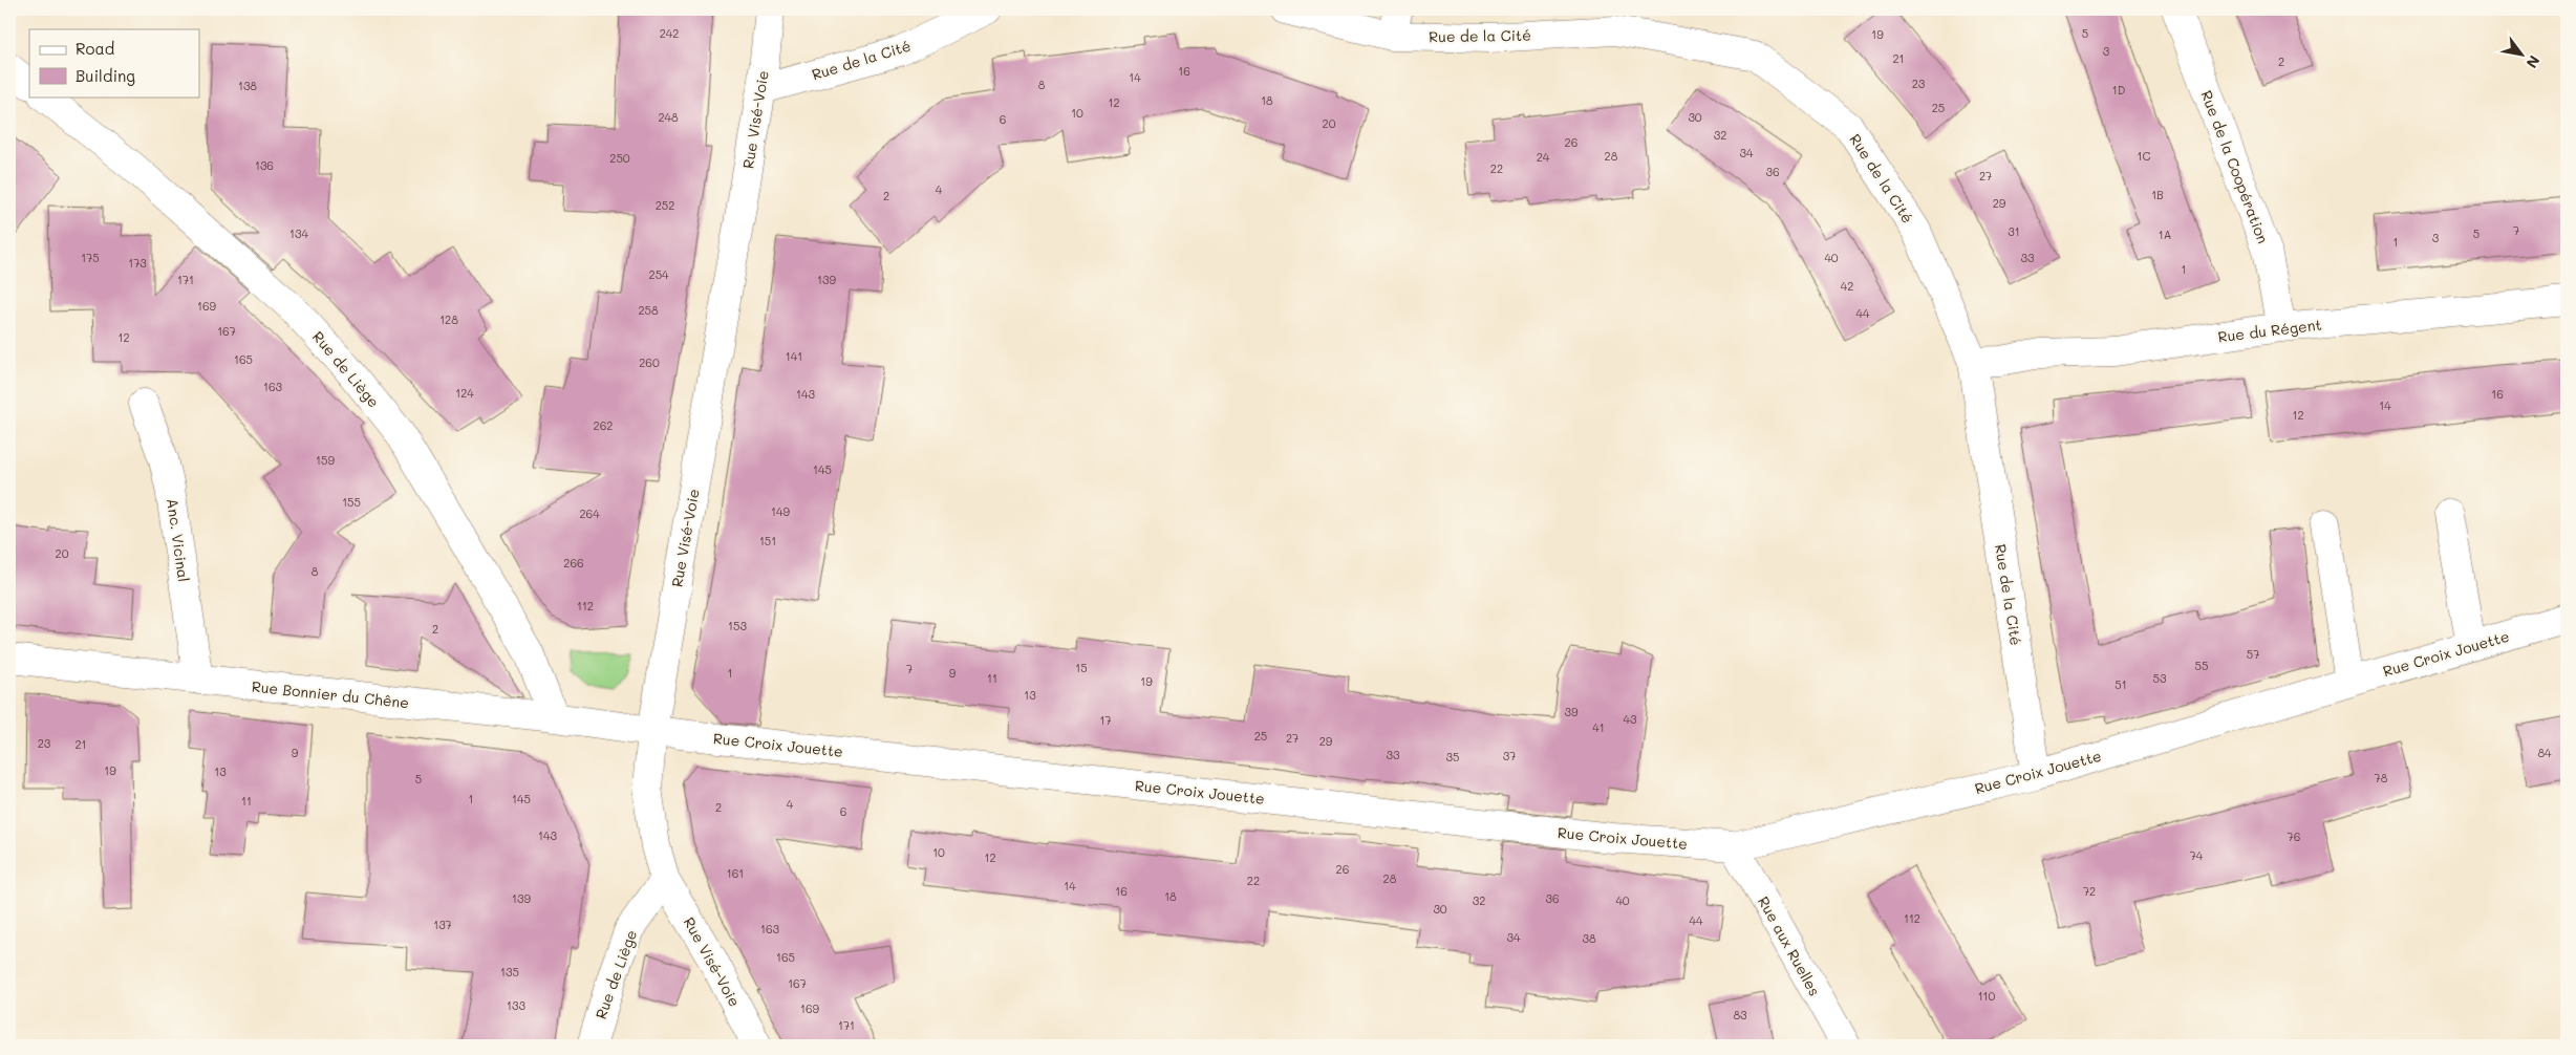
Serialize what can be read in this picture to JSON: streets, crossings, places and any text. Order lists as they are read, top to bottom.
{
  "streets": {
    "street": [
      "Rue de la Cité",
      "Rue Visé-Voie",
      "Rue de la Coopération",
      "Rue du Régent",
      "Rue de Liège",
      "Anc. Vicinal",
      "Rue Croix Jouette",
      "Rue Bonnier du Chêne",
      "Rue aux Ruelles"
    ]
  },
  "crossings": [
    ["Rue de la Cité", "Rue Visé-Voie"],
    ["Rue de la Cité", "Rue du Régent"],
    ["Rue de la Cité", "Rue Croix Jouette"],
    ["Rue Visé-Voie", "Rue de Liège"],
    ["Rue Visé-Voie", "Rue Croix Jouette"],
    ["Rue Visé-Voie", "Rue Bonnier du Chêne"],
    ["Rue de la Coopération", "Rue du Régent"],
    ["Rue de Liège", "Rue Bonnier du Chêne"],
    ["Anc. Vicinal", "Rue Bonnier du Chêne"],
    ["Rue Croix Jouette", "Rue Bonnier du Chêne"],
    ["Rue Croix Jouette", "Rue aux Ruelles"]
  ],
  "house_numbers": [
    "242",
    "5",
    "19",
    "3",
    "21",
    "2",
    "16",
    "14",
    "23",
    "8",
    "138",
    "1D",
    "18",
    "12",
    "25",
    "10",
    "248",
    "30",
    "6",
    "20",
    "32",
    "26",
    "34",
    "28",
    "1C",
    "24",
    "250",
    "136",
    "22",
    "36",
    "27",
    "4",
    "1B",
    "2",
    "29",
    "252",
    "7",
    "31",
    "134",
    "5",
    "1A",
    "3",
    "1",
    "175",
    "40",
    "33",
    "173",
    "1",
    "254",
    "171",
    "139",
    "42",
    "169",
    "258",
    "44",
    "128",
    "167",
    "12",
    "141",
    "165",
    "260",
    "163",
    "124",
    "143",
    "16",
    "14",
    "12",
    "262",
    "159",
    "145",
    "155",
    "149",
    "264",
    "151",
    "20",
    "266",
    "8",
    "112",
    "153",
    "2",
    "57",
    "55",
    "15",
    "7",
    "1",
    "9",
    "11",
    "53",
    "19",
    "51",
    "13",
    "39",
    "43",
    "17",
    "41",
    "25",
    "27",
    "29",
    "23",
    "21",
    "9",
    "84",
    "33",
    "37",
    "35",
    "19",
    "13",
    "78",
    "5",
    "1",
    "145",
    "11",
    "4",
    "2",
    "6",
    "143",
    "76",
    "10",
    "74",
    "12",
    "26",
    "161",
    "28",
    "22",
    "14",
    "16",
    "72",
    "18",
    "139",
    "36",
    "32",
    "40",
    "30",
    "112",
    "44",
    "137",
    "163",
    "34",
    "38",
    "165",
    "135",
    "167",
    "110",
    "133",
    "169",
    "83",
    "171"
  ],
  "legend": ["Road", "Building"],
  "north": "bottom right"
}
